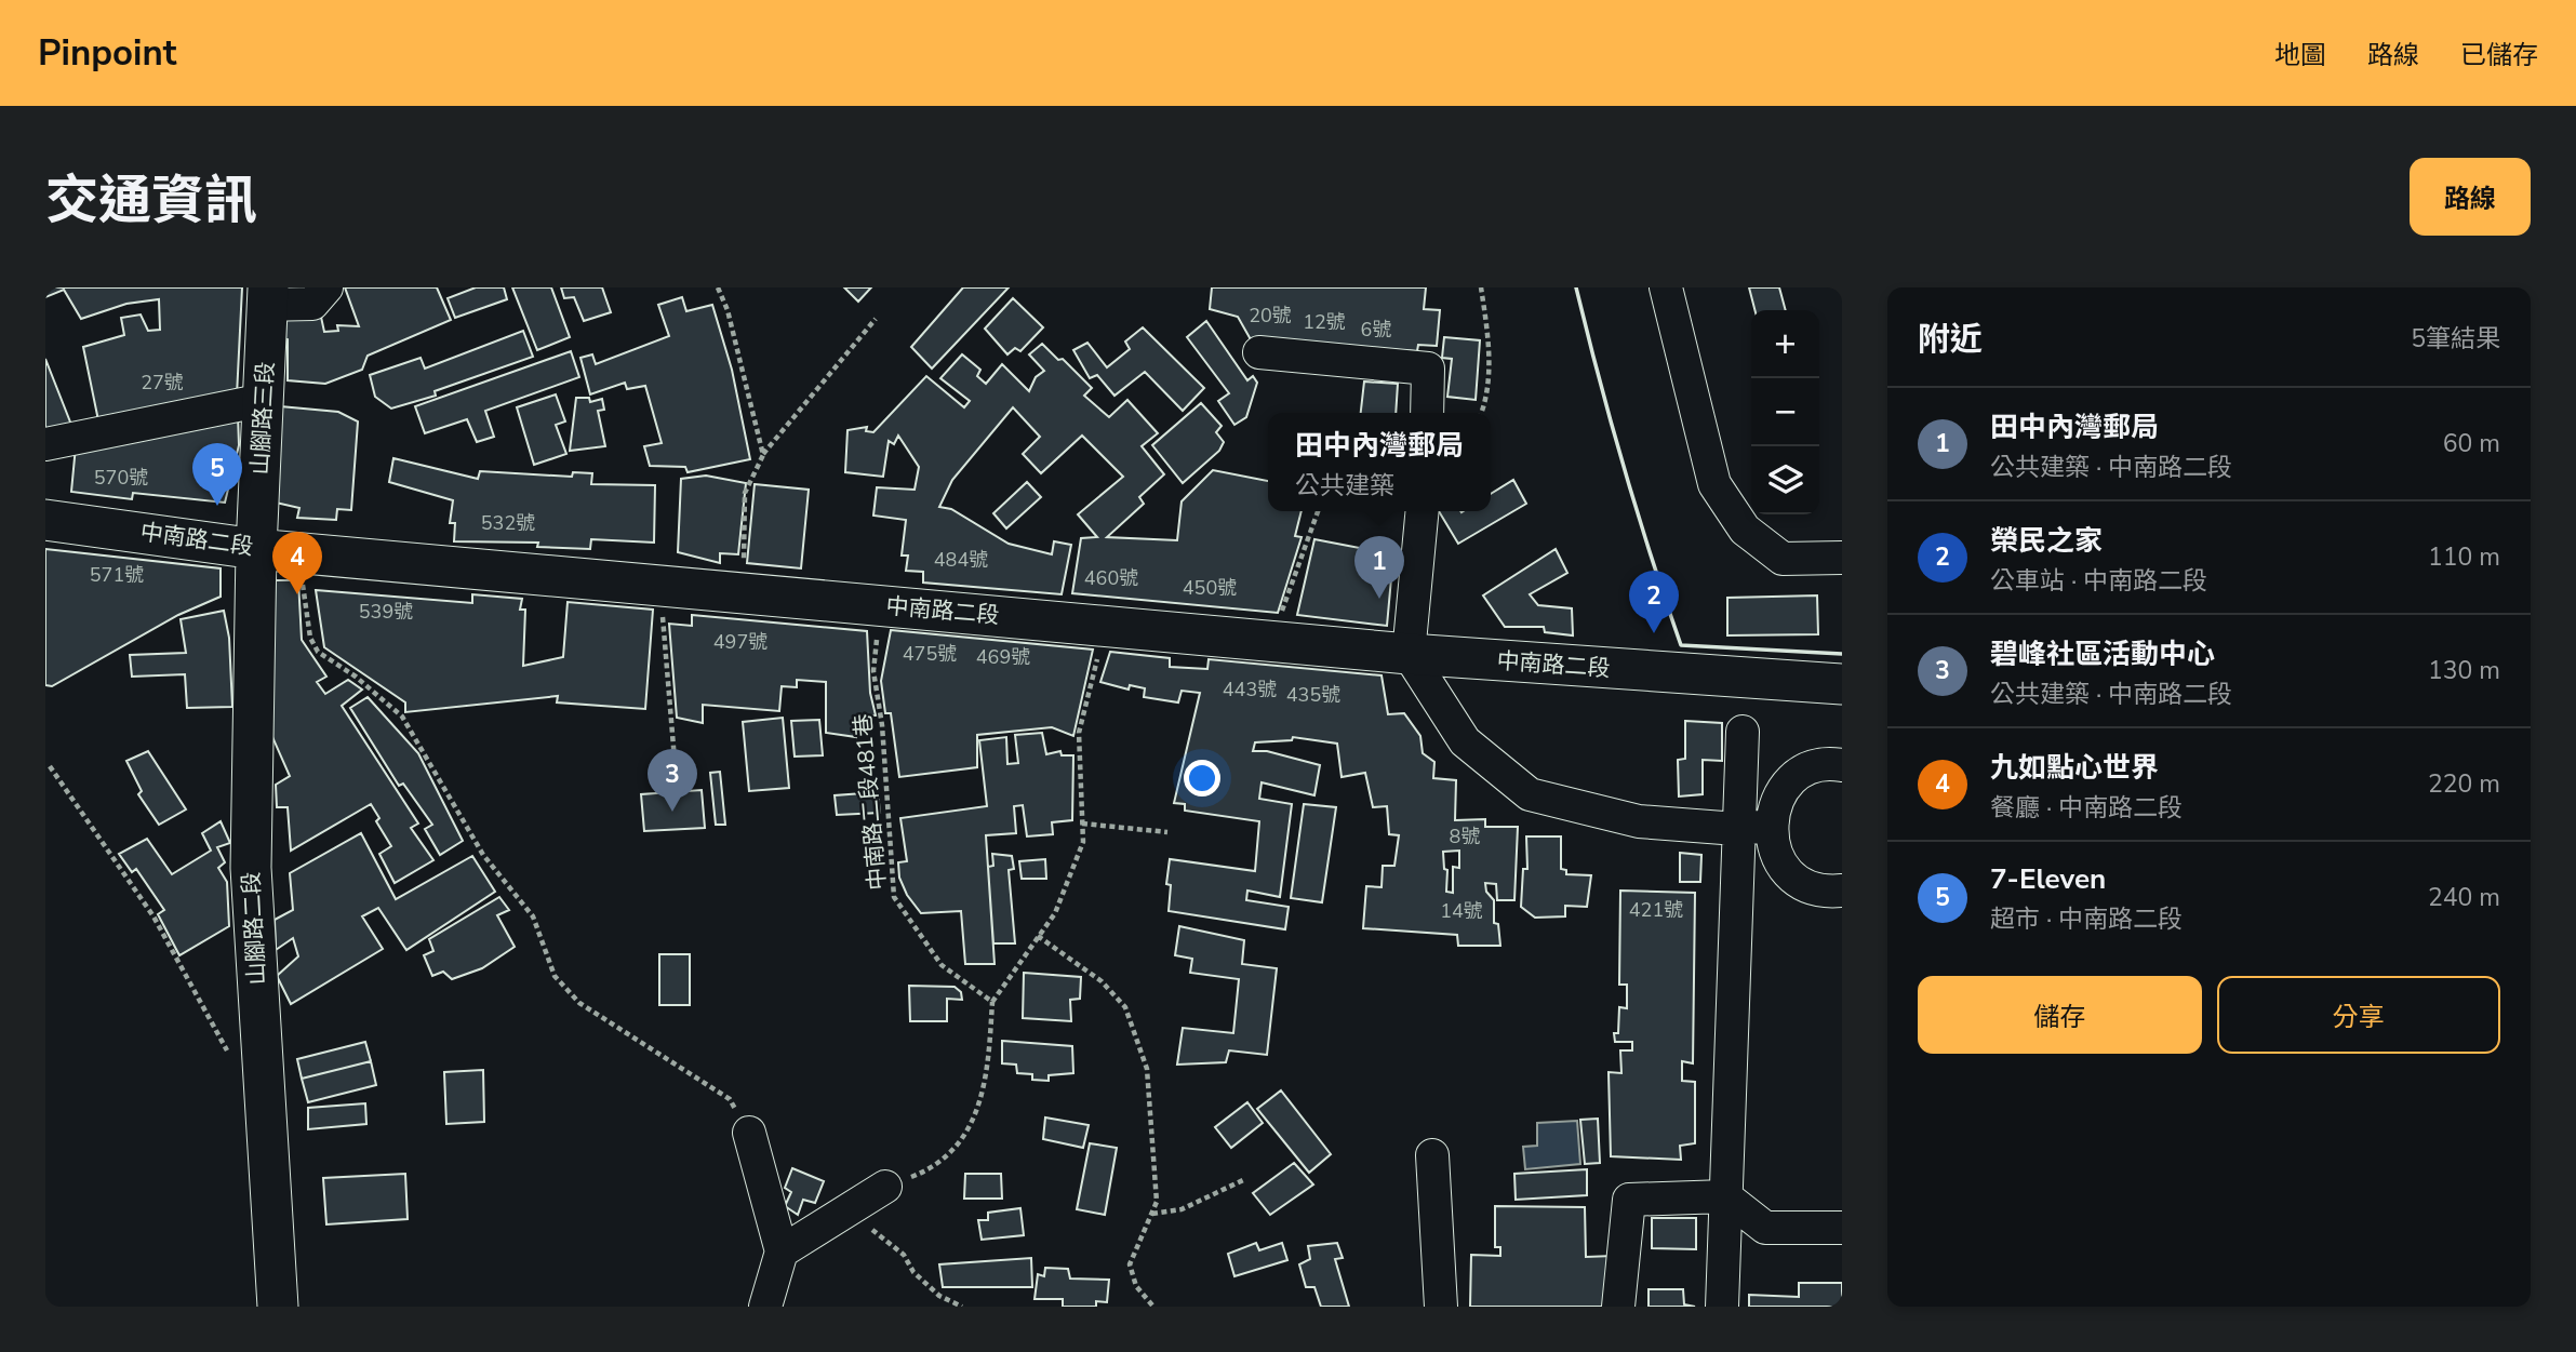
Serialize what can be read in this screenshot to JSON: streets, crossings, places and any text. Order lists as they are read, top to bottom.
{
  "streets": {
    "main road": ["山腳路三段", "中南路二段", "山腳路二段"],
    "path": ["中南路二段481巷"]
  },
  "crossings": [
    ["山腳路三段", "中南路二段"],
    ["山腳路三段", "山腳路二段"],
    ["中南路二段", "中南路二段481巷"],
    ["中南路二段", "山腳路二段"]
  ],
  "house_numbers": [
    "20號",
    "12號",
    "6號",
    "27號",
    "570號",
    "532號",
    "484號",
    "571號",
    "460號",
    "450號",
    "539號",
    "497號",
    "475號",
    "469號",
    "443號",
    "435號",
    "8號",
    "421號",
    "14號"
  ],
  "page": {
    "header": "Pinpoint",
    "nav": ["地圖", "路線", "已儲存"],
    "title": "交通資訊",
    "buttons": [
      "路線",
      ["儲存", "分享"]
    ],
    "heading": ["附近", "5筆結果"],
    "map_buttons": ["+", "−"],
    "list": [
      {
        "mark": "1",
        "name": "田中內灣郵局",
        "note": "公共建築 · 中南路二段",
        "value": "60 m"
      },
      {
        "mark": "2",
        "name": "榮民之家",
        "note": "公車站 · 中南路二段",
        "value": "110 m"
      },
      {
        "mark": "3",
        "name": "碧峰社區活動中心",
        "note": "公共建築 · 中南路二段",
        "value": "130 m"
      },
      {
        "mark": "4",
        "name": "九如點心世界",
        "note": "餐廳 · 中南路二段",
        "value": "220 m"
      },
      {
        "mark": "5",
        "name": "7-Eleven",
        "note": "超市 · 中南路二段",
        "value": "240 m"
      }
    ],
    "popup": ["田中內灣郵局", "公共建築"],
    "pins": [
      "5",
      "4",
      "1",
      "2",
      "3"
    ]
  }
}
